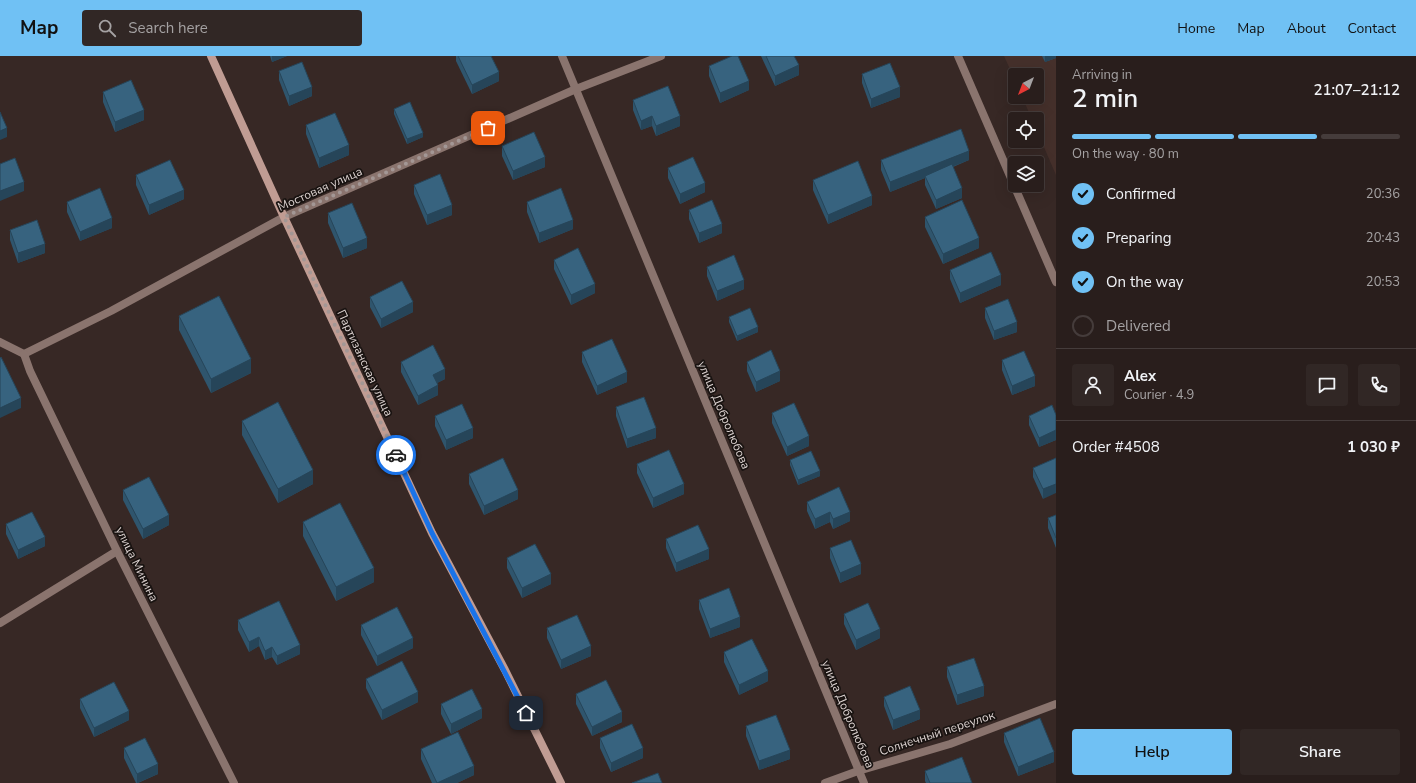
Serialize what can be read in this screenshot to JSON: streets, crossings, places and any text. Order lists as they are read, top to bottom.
{
  "streets": {
    "street": [
      "Мостовая улица",
      "Партизанская улица",
      "улица Добролюбова",
      "улица Минина",
      "Солнечный переулок"
    ]
  },
  "crossings": [
    ["Мостовая улица", "Партизанская улица"],
    ["Мостовая улица", "улица Добролюбова"],
    ["Мостовая улица", "улица Минина"],
    ["улица Добролюбова", "Солнечный переулок"]
  ],
  "north": "bottom left",
  "page": {
    "header": "Map",
    "search": "Search here",
    "nav": [
      "Home",
      "Map",
      "About",
      "Contact"
    ],
    "heading": ["2 min", "Arriving in", "21:07–21:12"],
    "panel": [
      "Alex",
      "Courier · 4.9",
      "Order #4508",
      "1 030 ₽"
    ],
    "bar": "On the way · 80 m",
    "list": [
      ["Confirmed", "20:36"],
      ["Preparing", "20:43"],
      ["On the way", "20:53"],
      "Delivered"
    ],
    "buttons": ["Help", "Share"]
  }
}
